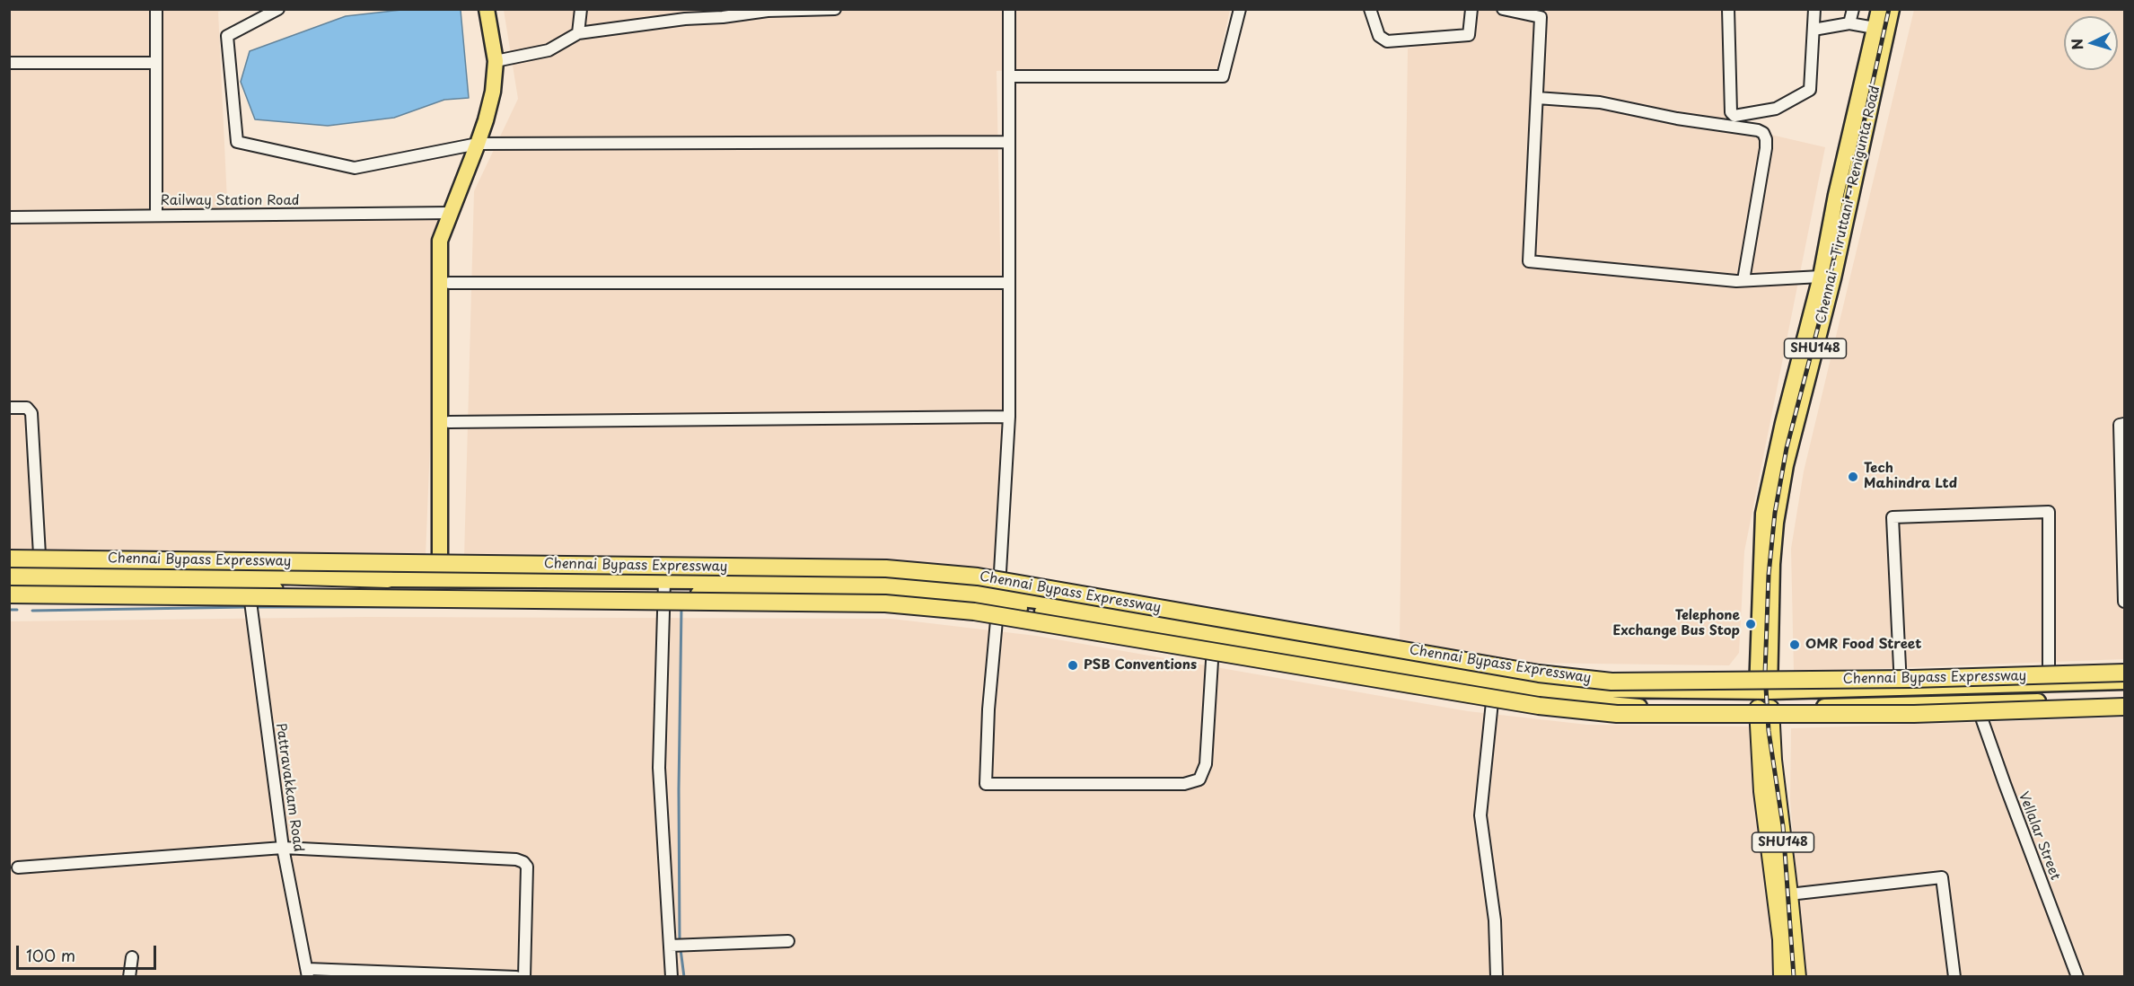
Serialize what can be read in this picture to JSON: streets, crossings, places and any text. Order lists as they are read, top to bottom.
{
  "streets": {
    "highway": ["Chennai - Tiruttani - Renigunta Road", "SHU148", "Chennai Bypass Expressway"],
    "street": ["Railway Station Road", "Pattravakkam Road", "Vellalar Street"]
  },
  "places": [
    "Tech Mahindra Ltd",
    "Telephone Exchange Bus Stop",
    "OMR Food Street",
    "PSB Conventions"
  ],
  "scale_bar": "100 m",
  "north": "left"
}
